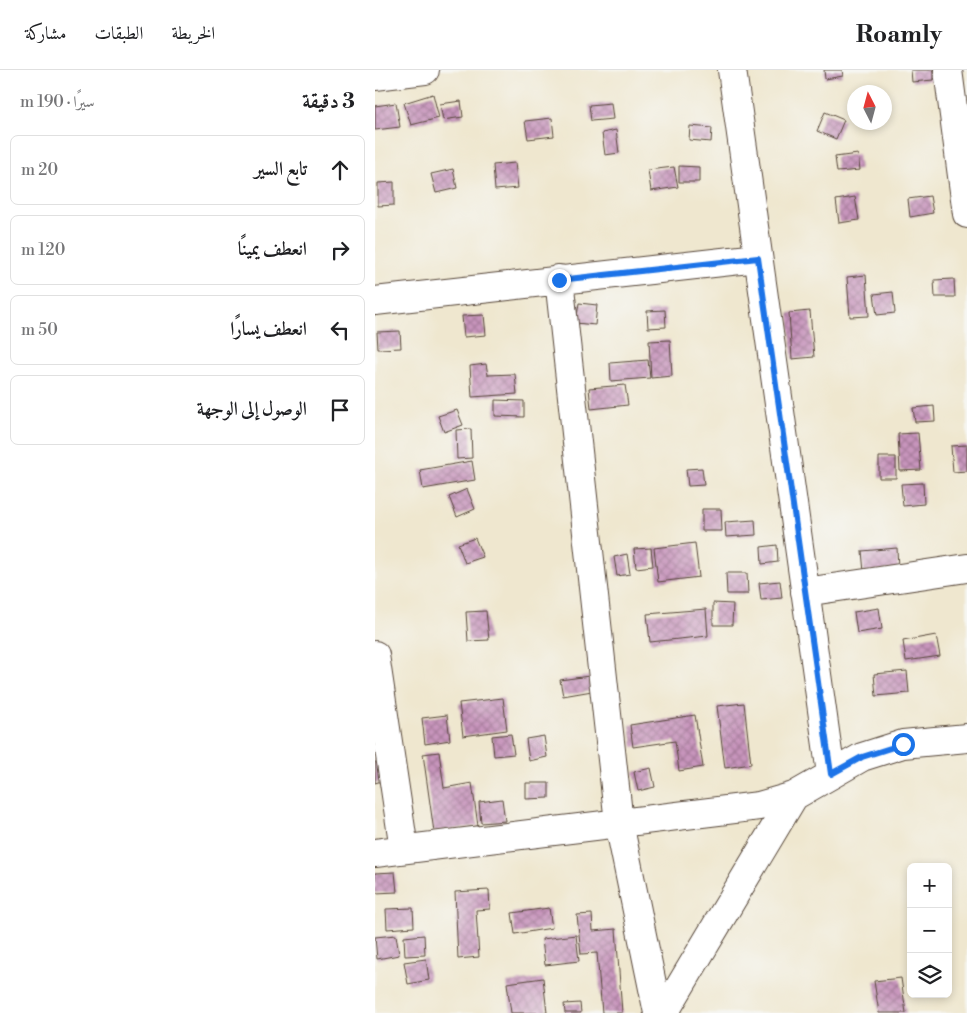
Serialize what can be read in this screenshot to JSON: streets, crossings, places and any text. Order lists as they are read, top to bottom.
{
  "north": "top",
  "page": {
    "header": "Roamly",
    "nav": ["الخريطة", "الطبقات", "مشاركة"],
    "heading": ["3 دقيقة", "سيرًا · 190 m"],
    "list": [
      ["تابع السير", "20 m"],
      ["انعطف يمينًا", "120 m"],
      ["انعطف يسارًا", "50 m"],
      "الوصول إلى الوجهة"
    ],
    "map_buttons": ["+", "−"]
  }
}
